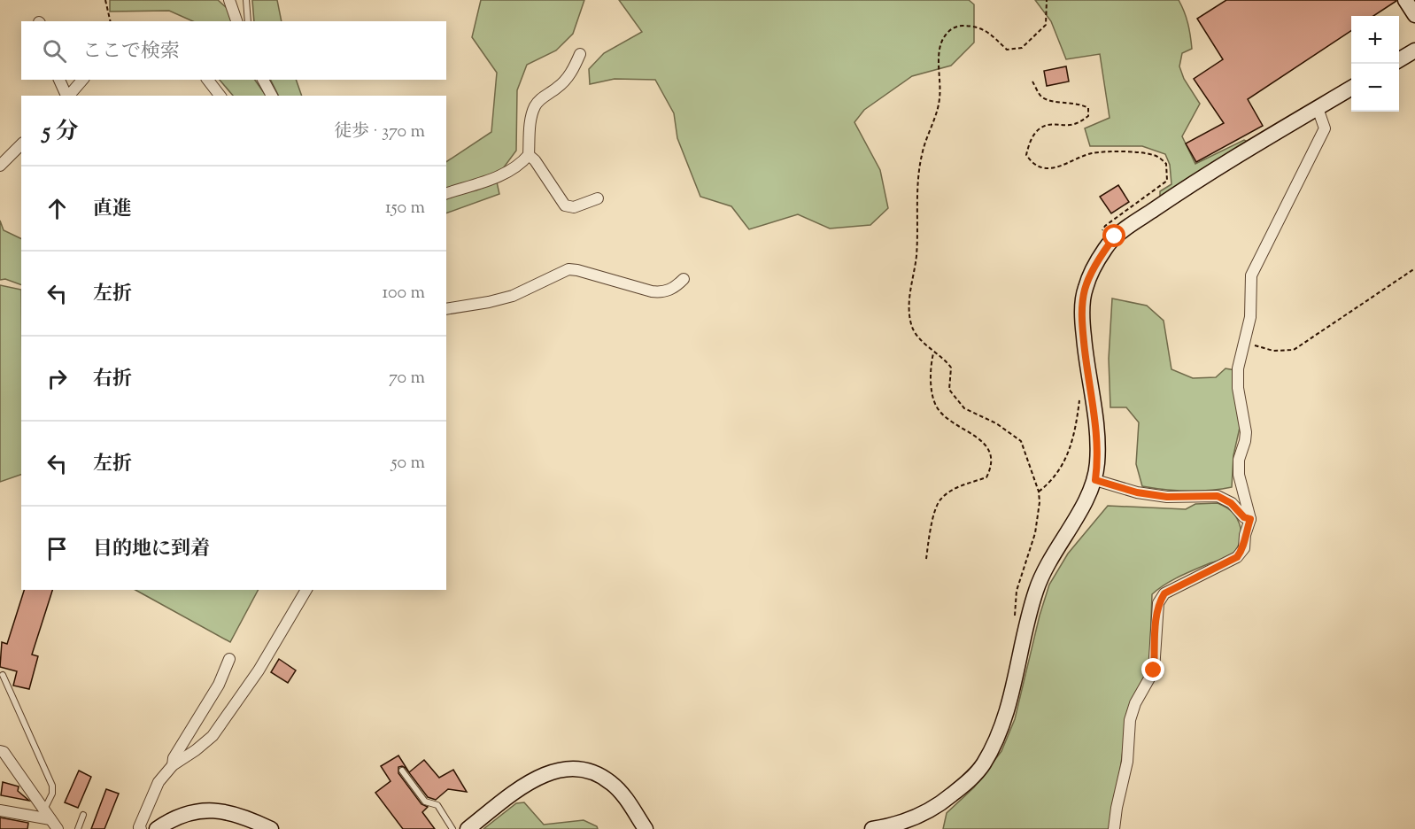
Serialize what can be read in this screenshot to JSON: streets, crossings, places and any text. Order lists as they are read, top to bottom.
{
  "page": {
    "map_buttons": ["+", "−"],
    "search": "ここで検索",
    "heading": ["5 分", "徒歩 · 370 m"],
    "list": [
      ["直進", "150 m"],
      ["左折", "100 m"],
      ["右折", "70 m"],
      ["左折", "50 m"],
      "目的地に到着"
    ]
  }
}
